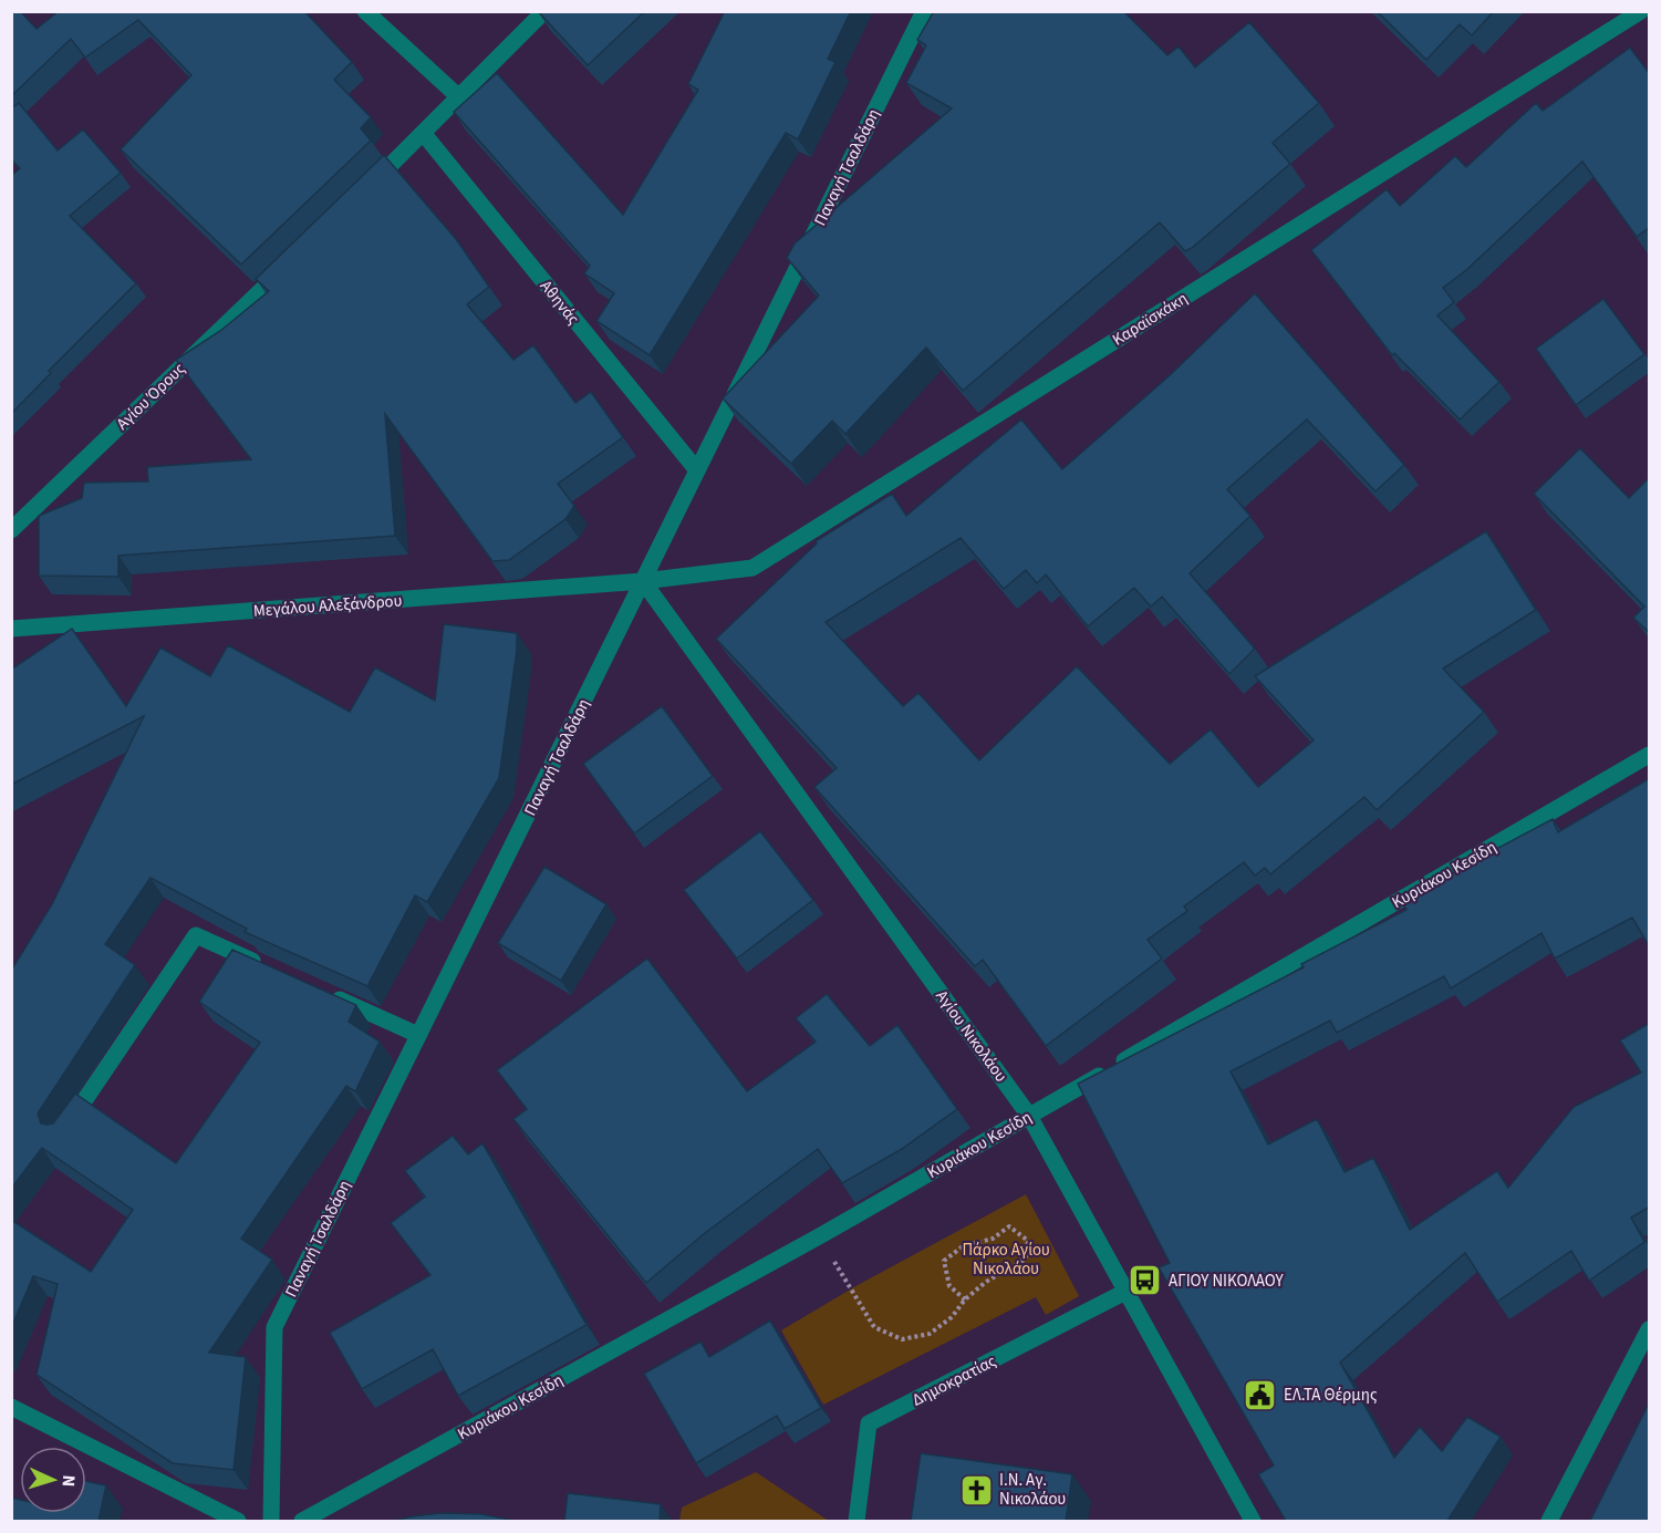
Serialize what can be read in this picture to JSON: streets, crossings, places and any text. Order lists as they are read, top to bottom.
{
  "streets": {
    "street": [
      "Παναγή Τσαλδάρη",
      "Αθηνάς",
      "Καραϊσκάκη",
      "Αγίου Όρους",
      "Μεγάλου Αλεξάνδρου",
      "Κυριάκου Κεσίδη",
      "Αγίου Νικολάου",
      "Δημοκρατίας"
    ]
  },
  "crossings": [
    ["Παναγή Τσαλδάρη", "Αθηνάς"],
    ["Παναγή Τσαλδάρη", "Καραϊσκάκη"],
    ["Παναγή Τσαλδάρη", "Μεγάλου Αλεξάνδρου"],
    ["Παναγή Τσαλδάρη", "Αγίου Νικολάου"],
    ["Καραϊσκάκη", "Μεγάλου Αλεξάνδρου"],
    ["Καραϊσκάκη", "Αγίου Νικολάου"],
    ["Μεγάλου Αλεξάνδρου", "Αγίου Νικολάου"],
    ["Κυριάκου Κεσίδη", "Αγίου Νικολάου"],
    ["Αγίου Νικολάου", "Δημοκρατίας"]
  ],
  "parks": ["Πάρκο Αγίου Νικολάου"],
  "places": {
    "bus stop": ["ΑΓΙΟΥ ΝΙΚΟΛΑΟΥ"],
    "public building": ["ΕΛ.ΤΑ Θέρμης"],
    "church": ["Ι.Ν. Αγ. Νικολάου"]
  },
  "north": "right"
}
